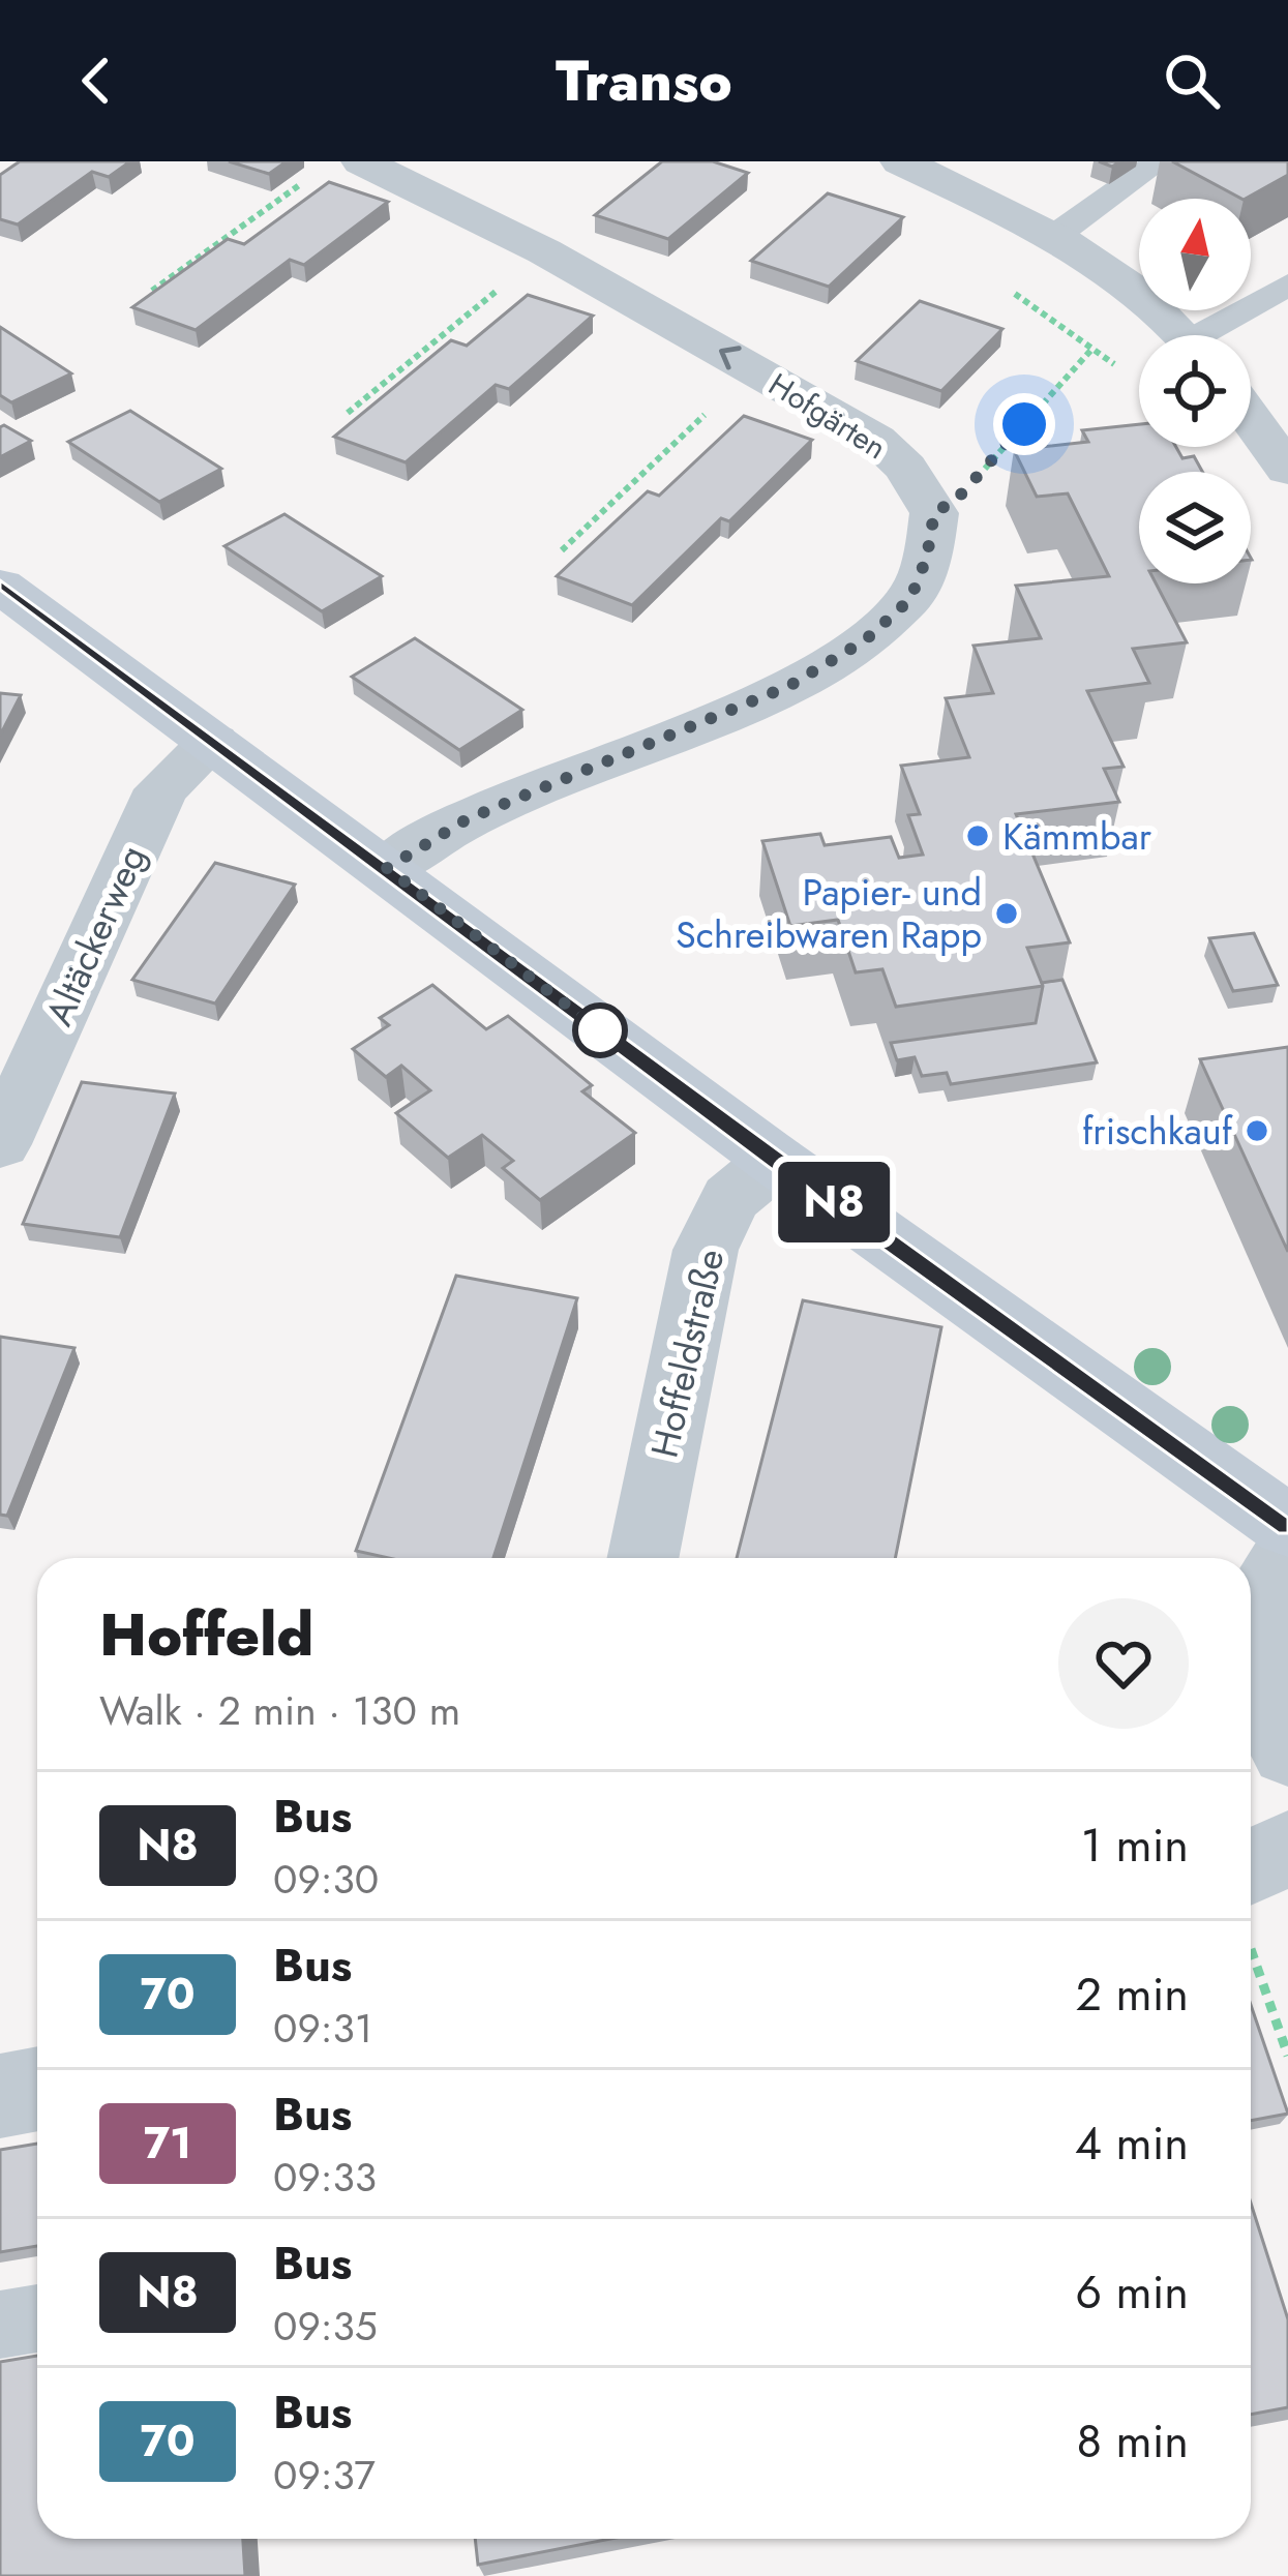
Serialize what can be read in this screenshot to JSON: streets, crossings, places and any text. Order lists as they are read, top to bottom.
{
  "streets": {
    "street": ["Hofgärten", "Altäckerweg", "Hoffeldstraße"]
  },
  "places": ["Kämmbar", "Papier- und Schreibwaren Rapp", "frischkauf"],
  "lines": ["bus line N8"],
  "north": "top",
  "page": {
    "header": "Transo",
    "on_map": "N8",
    "heading": ["Hoffeld", "Walk · 2 min · 130 m"],
    "list": [
      {
        "mark": "N8",
        "name": "Bus",
        "note": "09:30",
        "value": "1 min"
      },
      {
        "mark": "70",
        "name": "Bus",
        "note": "09:31",
        "value": "2 min"
      },
      {
        "mark": "71",
        "name": "Bus",
        "note": "09:33",
        "value": "4 min"
      },
      {
        "mark": "N8",
        "name": "Bus",
        "note": "09:35",
        "value": "6 min"
      },
      {
        "mark": "70",
        "name": "Bus",
        "note": "09:37",
        "value": "8 min"
      }
    ]
  }
}
